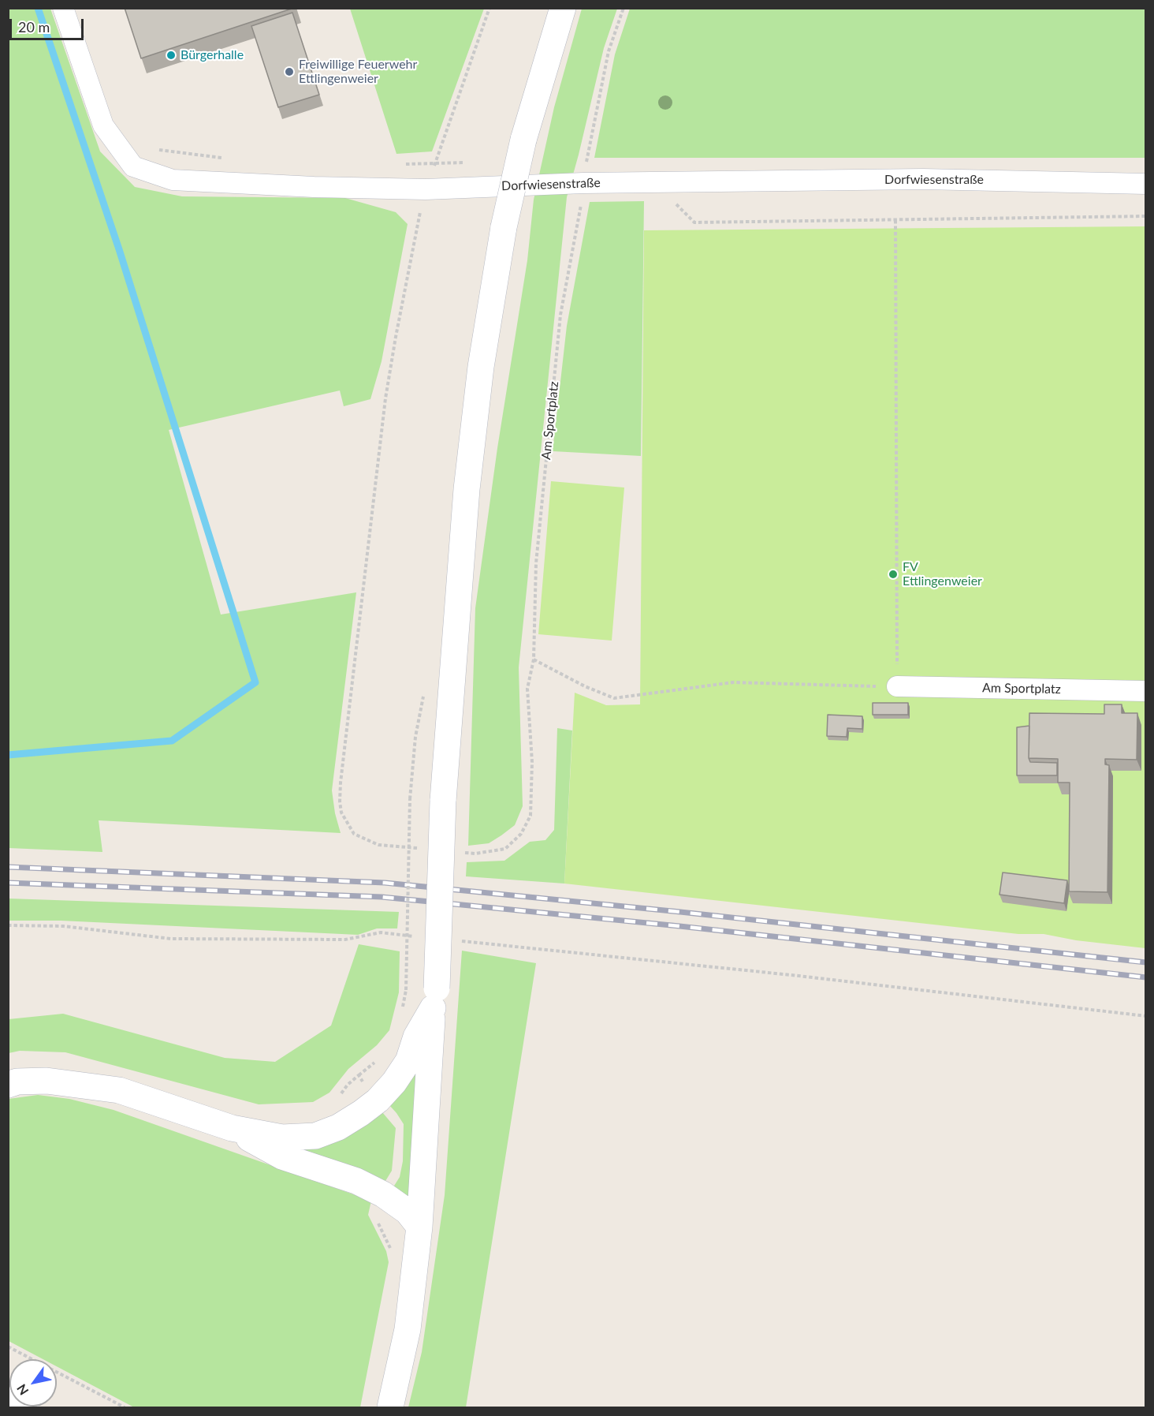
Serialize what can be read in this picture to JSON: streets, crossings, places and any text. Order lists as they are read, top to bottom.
{
  "streets": {
    "street": ["Dorfwiesenstraße", "Am Sportplatz"]
  },
  "crossings": [
    ["Dorfwiesenstraße", "Am Sportplatz"]
  ],
  "places": ["Bürgerhalle", "Freiwillige Feuerwehr Ettlingenweier", "FV Ettlingenweier"],
  "scale_bar": "20 m",
  "north": "bottom left"
}
